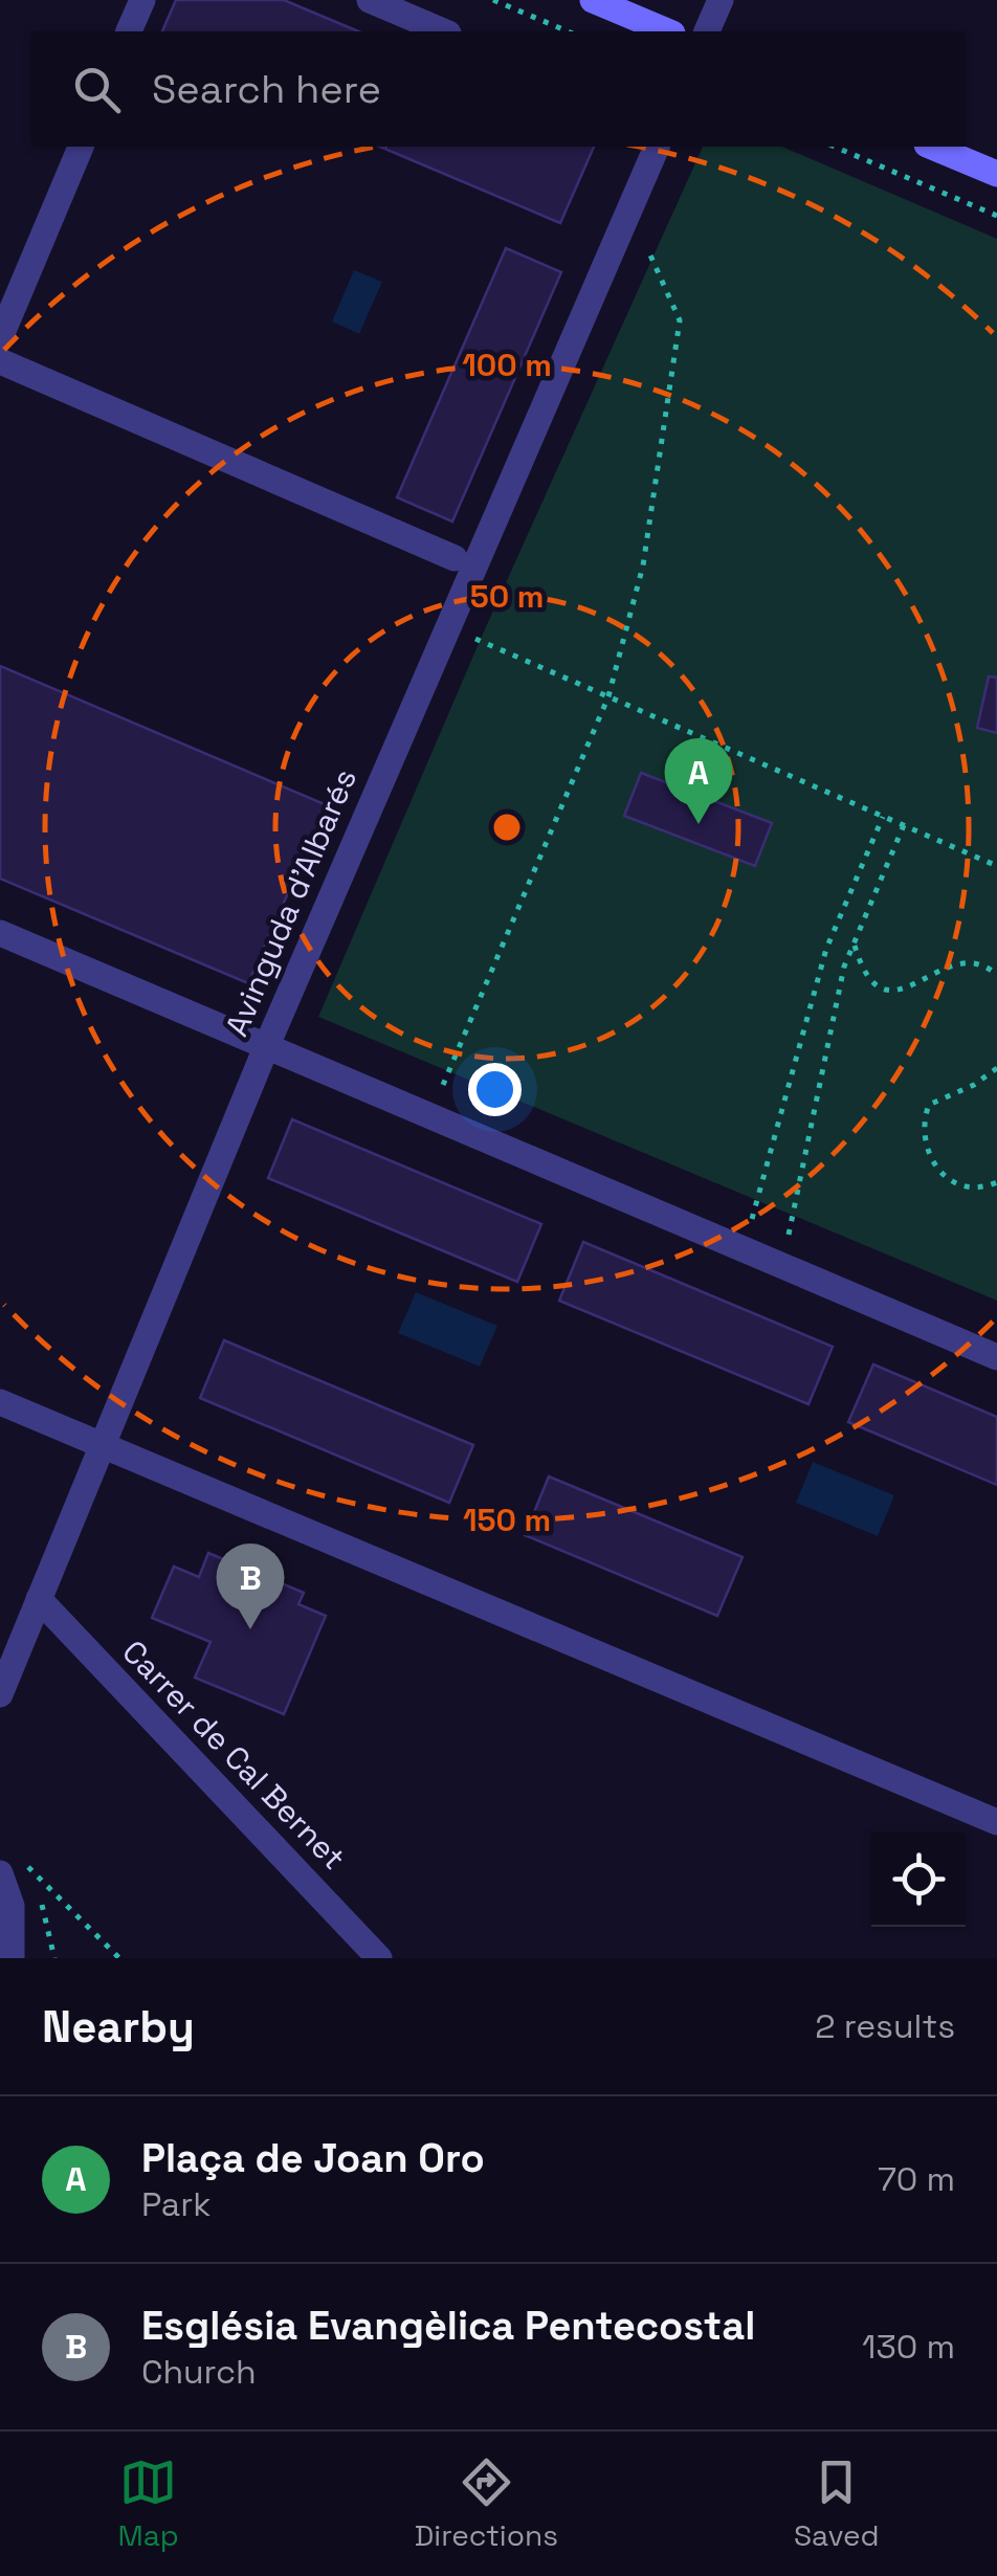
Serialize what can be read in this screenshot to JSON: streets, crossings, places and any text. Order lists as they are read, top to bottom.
{
  "streets": {
    "street": ["Avinguda d'Albarés", "Carrer de Cal Bernet"]
  },
  "crossings": [
    ["Avinguda d'Albarés", "Carrer de Cal Bernet"]
  ],
  "page": {
    "search": "Search here",
    "pins": ["A", "B"],
    "heading": ["Nearby", "2 results"],
    "list": [
      {
        "mark": "A",
        "name": "Plaça de Joan Oro",
        "note": "Park",
        "value": "70 m"
      },
      {
        "mark": "B",
        "name": "Església Evangèlica Pentecostal",
        "note": "Church",
        "value": "130 m"
      }
    ],
    "nav": ["Map", "Directions", "Saved"]
  },
  "rings": ["100 m", "50 m", "150 m"]
}
